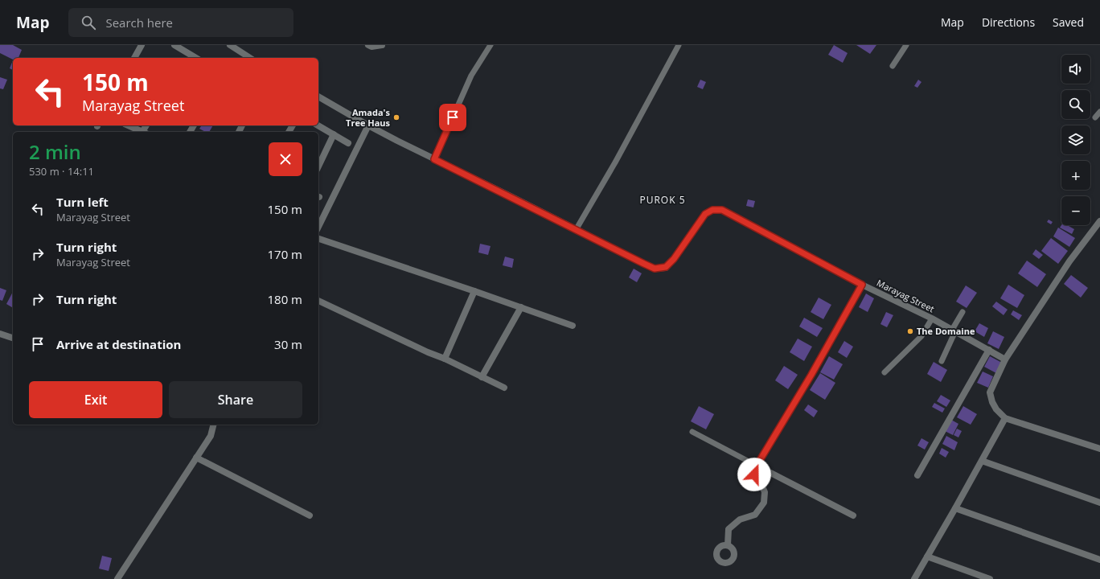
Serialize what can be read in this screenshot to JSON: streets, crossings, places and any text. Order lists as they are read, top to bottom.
{
  "streets": {
    "street": ["Marayag Street"]
  },
  "districts": ["PUROK 5"],
  "places": ["Amada's Tree Haus", "The Domaine"],
  "page": {
    "header": "Map",
    "search": "Search here",
    "nav": ["Map", "Directions", "Saved"],
    "map_buttons": ["+", "−"],
    "turn": ["150 m", "Marayag Street"],
    "heading": ["2 min", "530 m · 14:11"],
    "list": [
      {
        "name": "Turn left",
        "note": "Marayag Street",
        "value": "150 m"
      },
      {
        "name": "Turn right",
        "note": "Marayag Street",
        "value": "170 m"
      },
      {
        "name": "Turn right",
        "value": "180 m"
      },
      {
        "name": "Arrive at destination",
        "value": "30 m"
      }
    ],
    "buttons": ["Exit", "Share"]
  }
}
